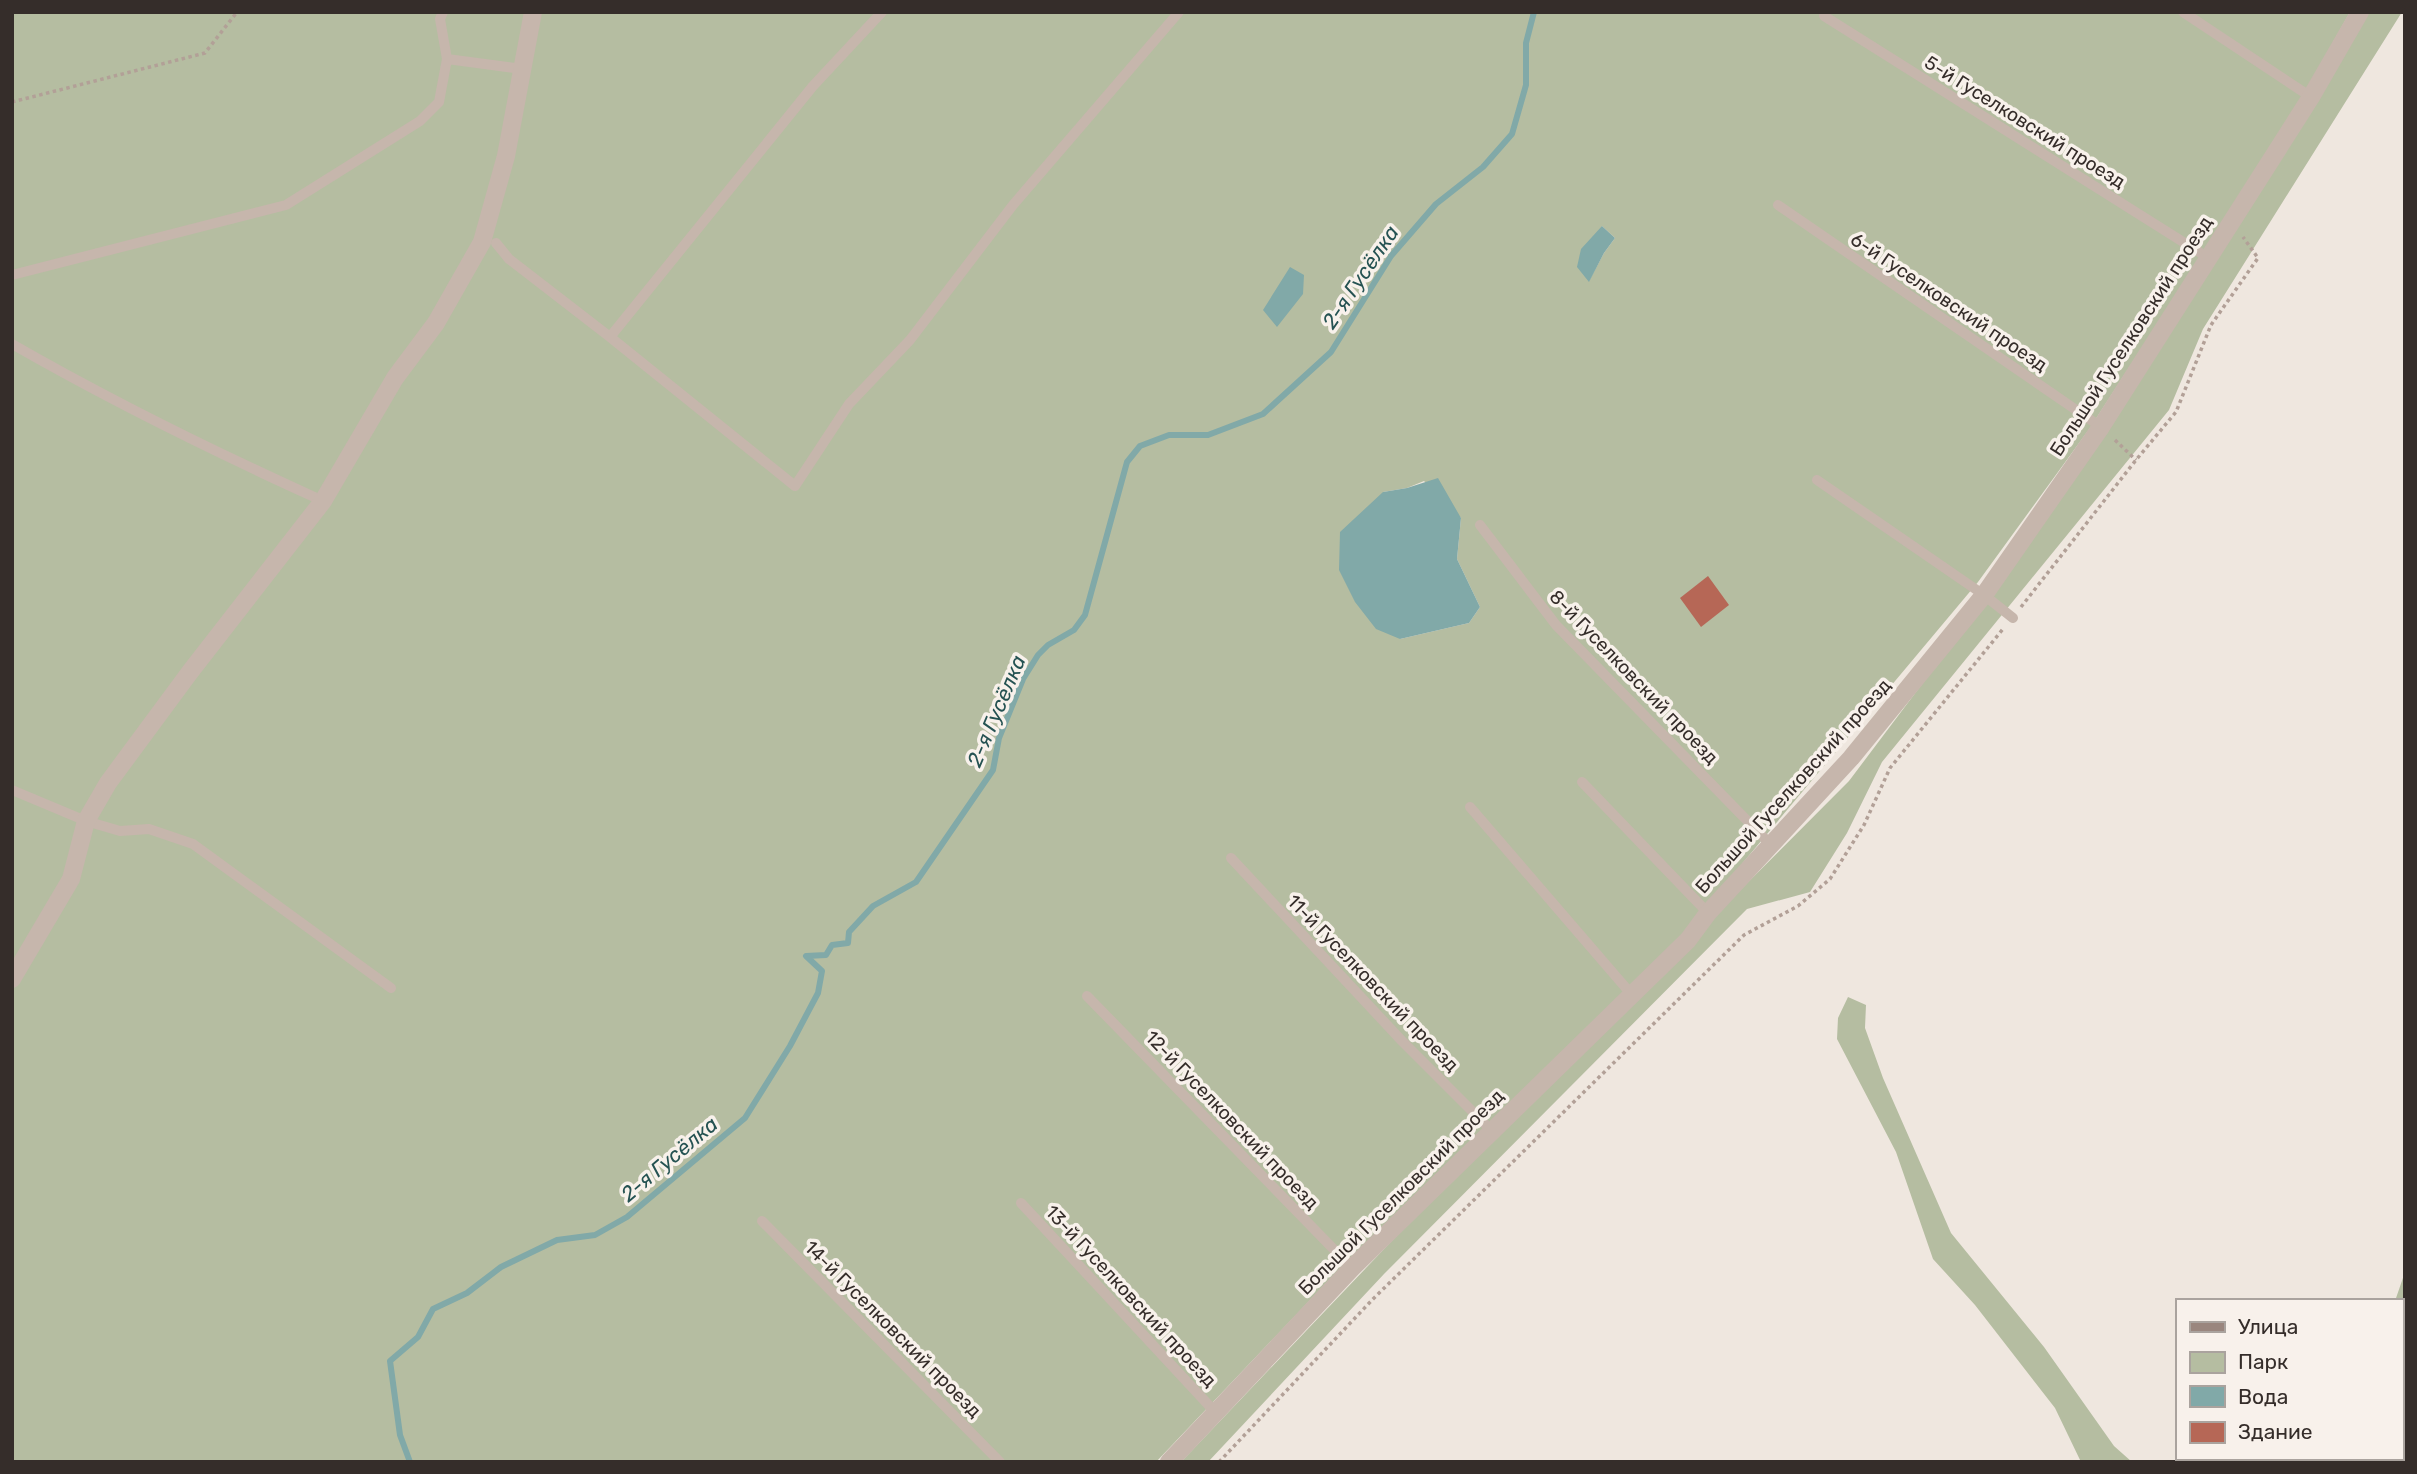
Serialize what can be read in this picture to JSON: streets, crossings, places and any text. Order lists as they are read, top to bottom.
{
  "streets": {
    "street": ["Большой Гуселковский проезд"],
    "lane": [
      "5-й Гуселковский проезд",
      "6-й Гуселковский проезд",
      "8-й Гуселковский проезд",
      "11-й Гуселковский проезд",
      "12-й Гуселковский проезд",
      "13-й Гуселковский проезд",
      "14-й Гуселковский проезд"
    ]
  },
  "crossings": [
    ["5-й Гуселковский проезд", "Большой Гуселковский проезд"],
    ["6-й Гуселковский проезд", "Большой Гуселковский проезд"],
    ["Большой Гуселковский проезд", "8-й Гуселковский проезд"],
    ["Большой Гуселковский проезд", "11-й Гуселковский проезд"],
    ["Большой Гуселковский проезд", "12-й Гуселковский проезд"],
    ["Большой Гуселковский проезд", "13-й Гуселковский проезд"]
  ],
  "water": ["2-я Гусёлка"],
  "legend": [
    "Улица",
    "Парк",
    "Вода",
    "Здание"
  ]
}
